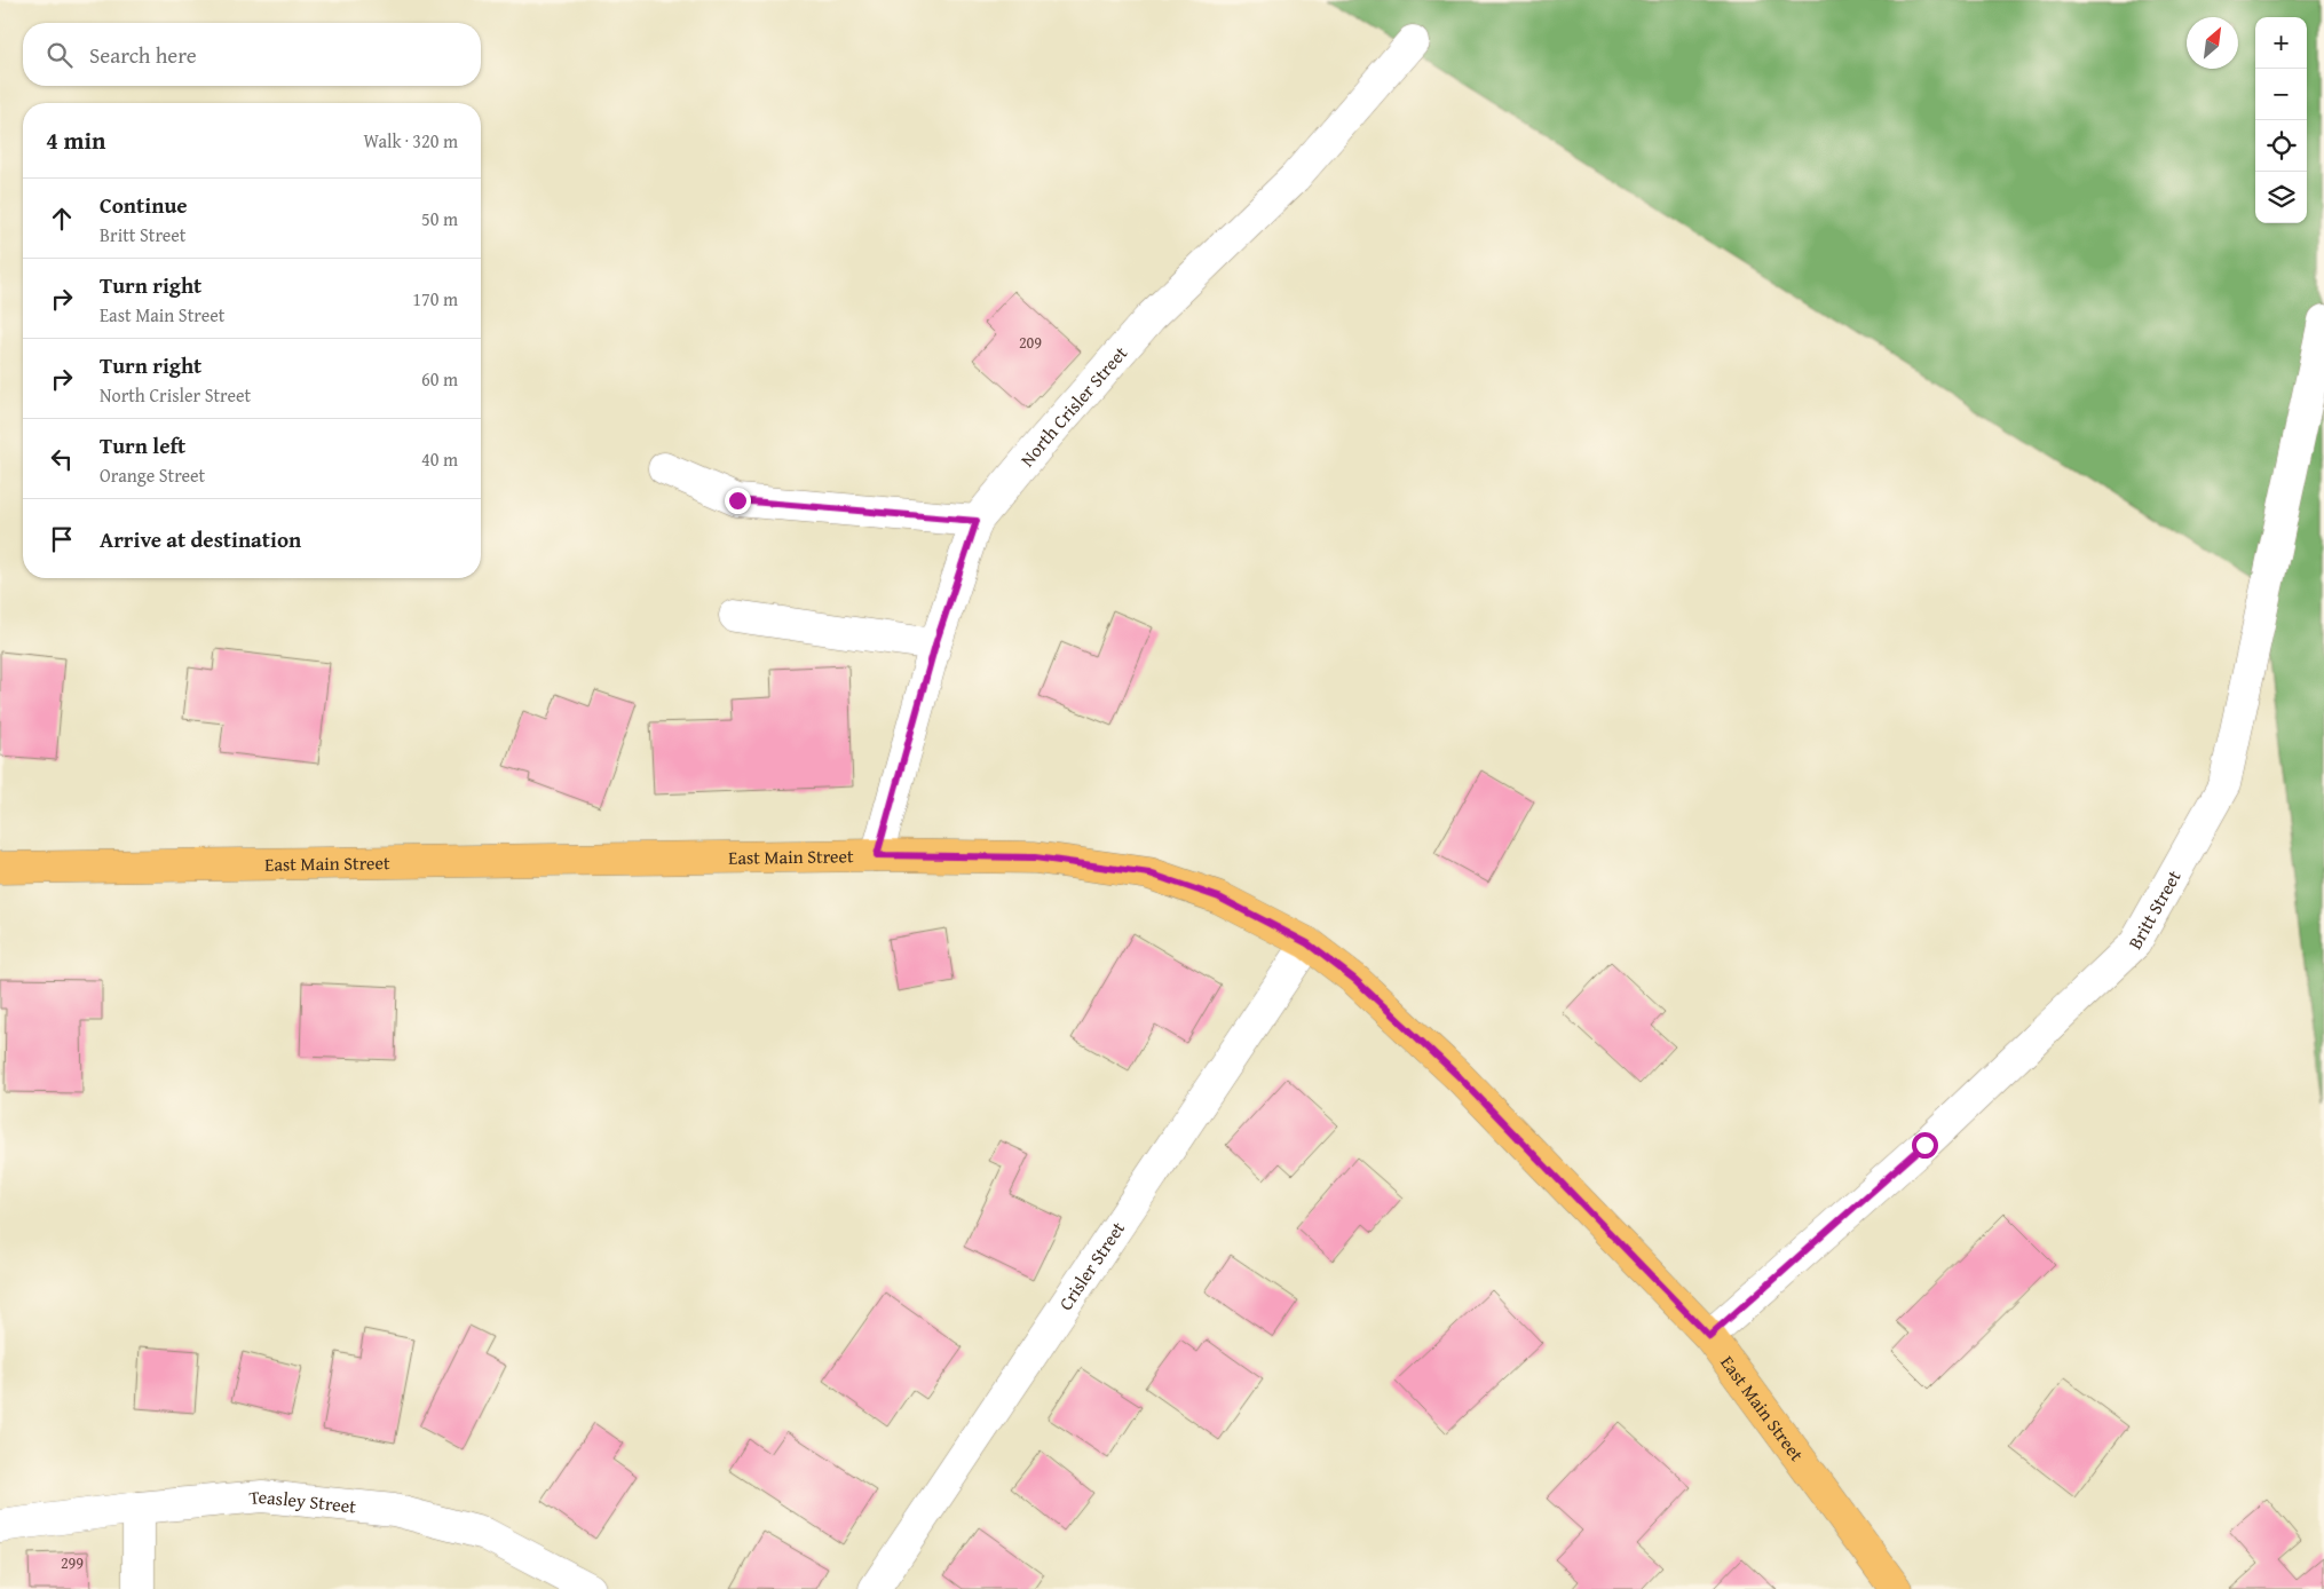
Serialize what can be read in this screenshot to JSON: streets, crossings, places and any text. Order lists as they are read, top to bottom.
{
  "streets": {
    "main road": ["East Main Street"],
    "street": [
      "North Crisler Street",
      "Britt Street",
      "Crisler Street",
      "Teasley Street"
    ]
  },
  "crossings": [
    ["North Crisler Street", "East Main Street"],
    ["East Main Street", "Britt Street"],
    ["East Main Street", "Crisler Street"]
  ],
  "house_numbers": ["209", "299"],
  "north": "top right",
  "page": {
    "map_buttons": ["+", "−"],
    "search": "Search here",
    "heading": ["4 min", "Walk · 320 m"],
    "list": [
      ["Continue", "Britt Street", "50 m"],
      ["Turn right", "East Main Street", "170 m"],
      ["Turn right", "North Crisler Street", "60 m"],
      ["Turn left", "Orange Street", "40 m"],
      "Arrive at destination"
    ]
  }
}
